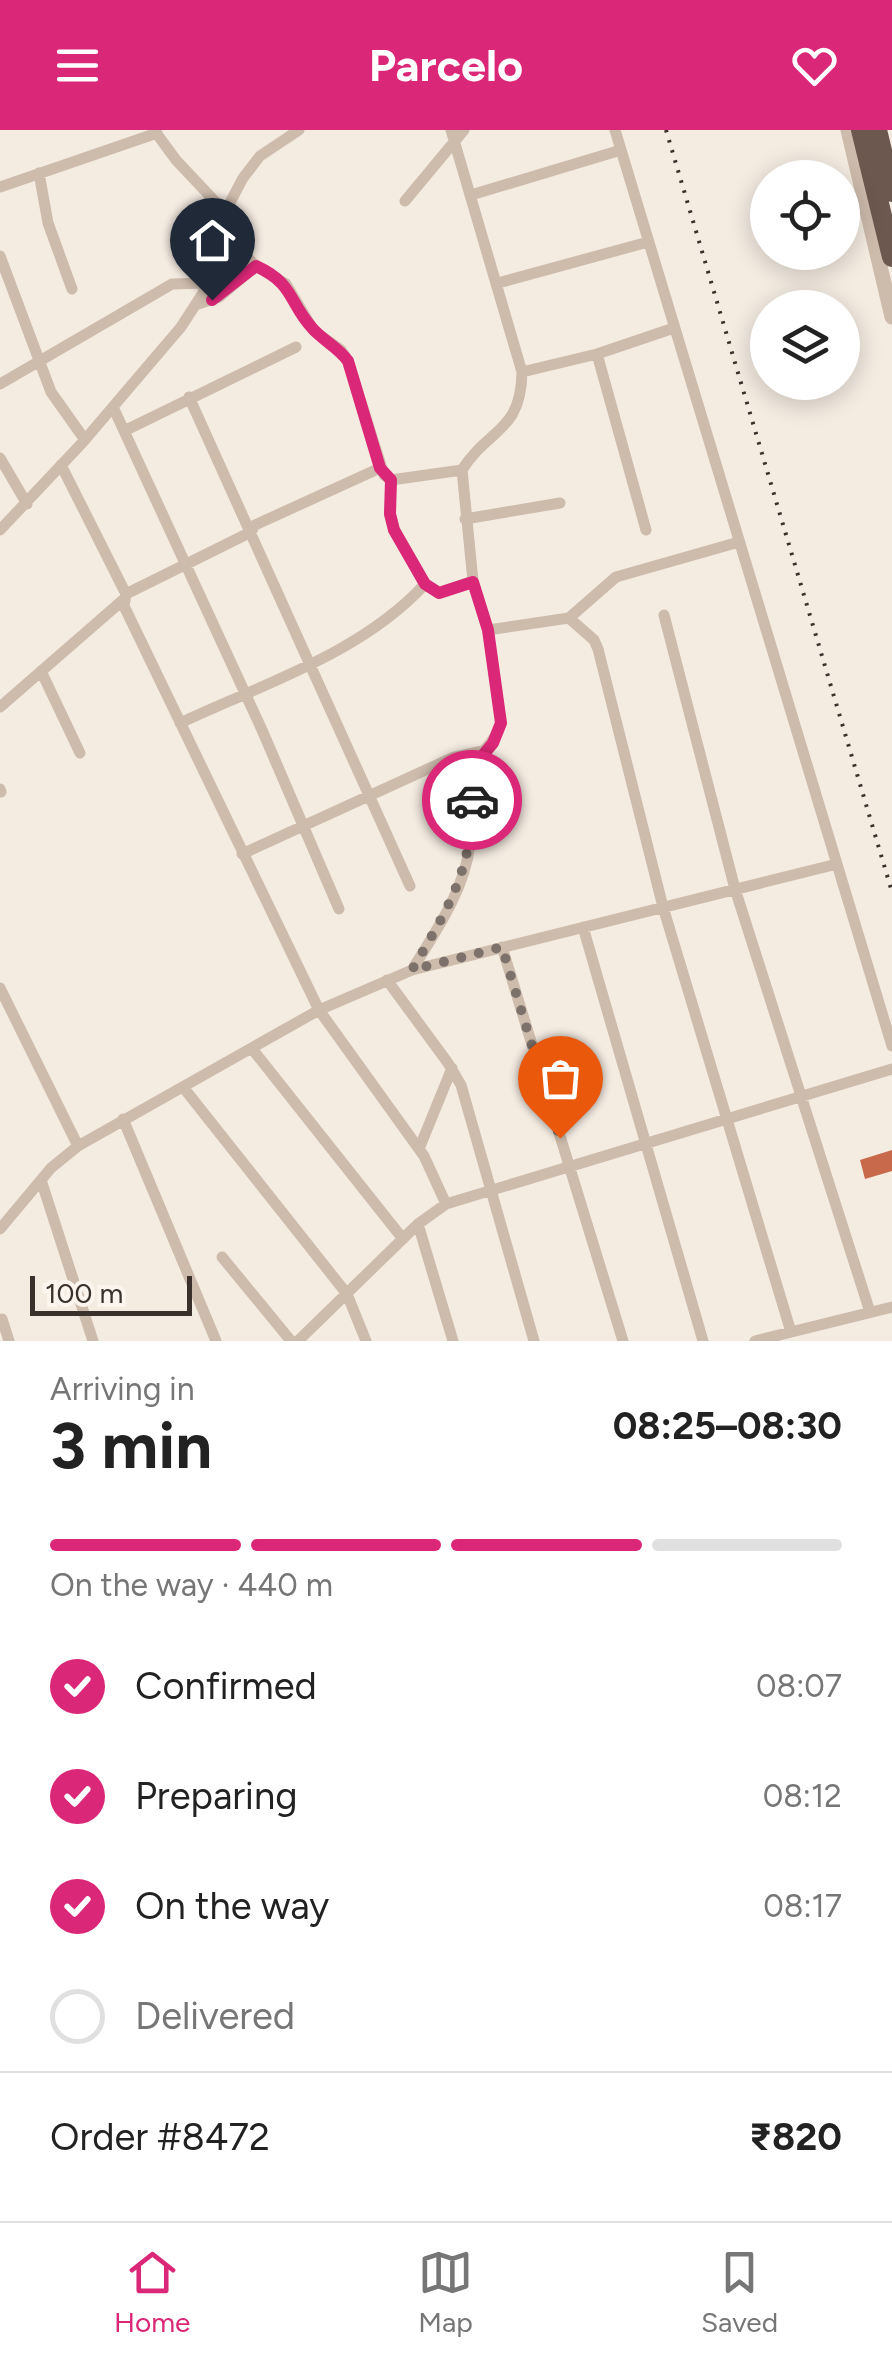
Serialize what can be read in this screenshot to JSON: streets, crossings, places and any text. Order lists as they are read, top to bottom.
{
  "scale_bar": "100 m",
  "page": {
    "header": "Parcelo",
    "scale": "100 m",
    "heading": ["3 min", "Arriving in", "08:25–08:30"],
    "panel": ["Order #8472", "₹820"],
    "bar": "On the way · 440 m",
    "list": [
      ["Confirmed", "08:07"],
      ["Preparing", "08:12"],
      ["On the way", "08:17"],
      "Delivered"
    ],
    "tabs": ["Home", "Map", "Saved"]
  }
}
